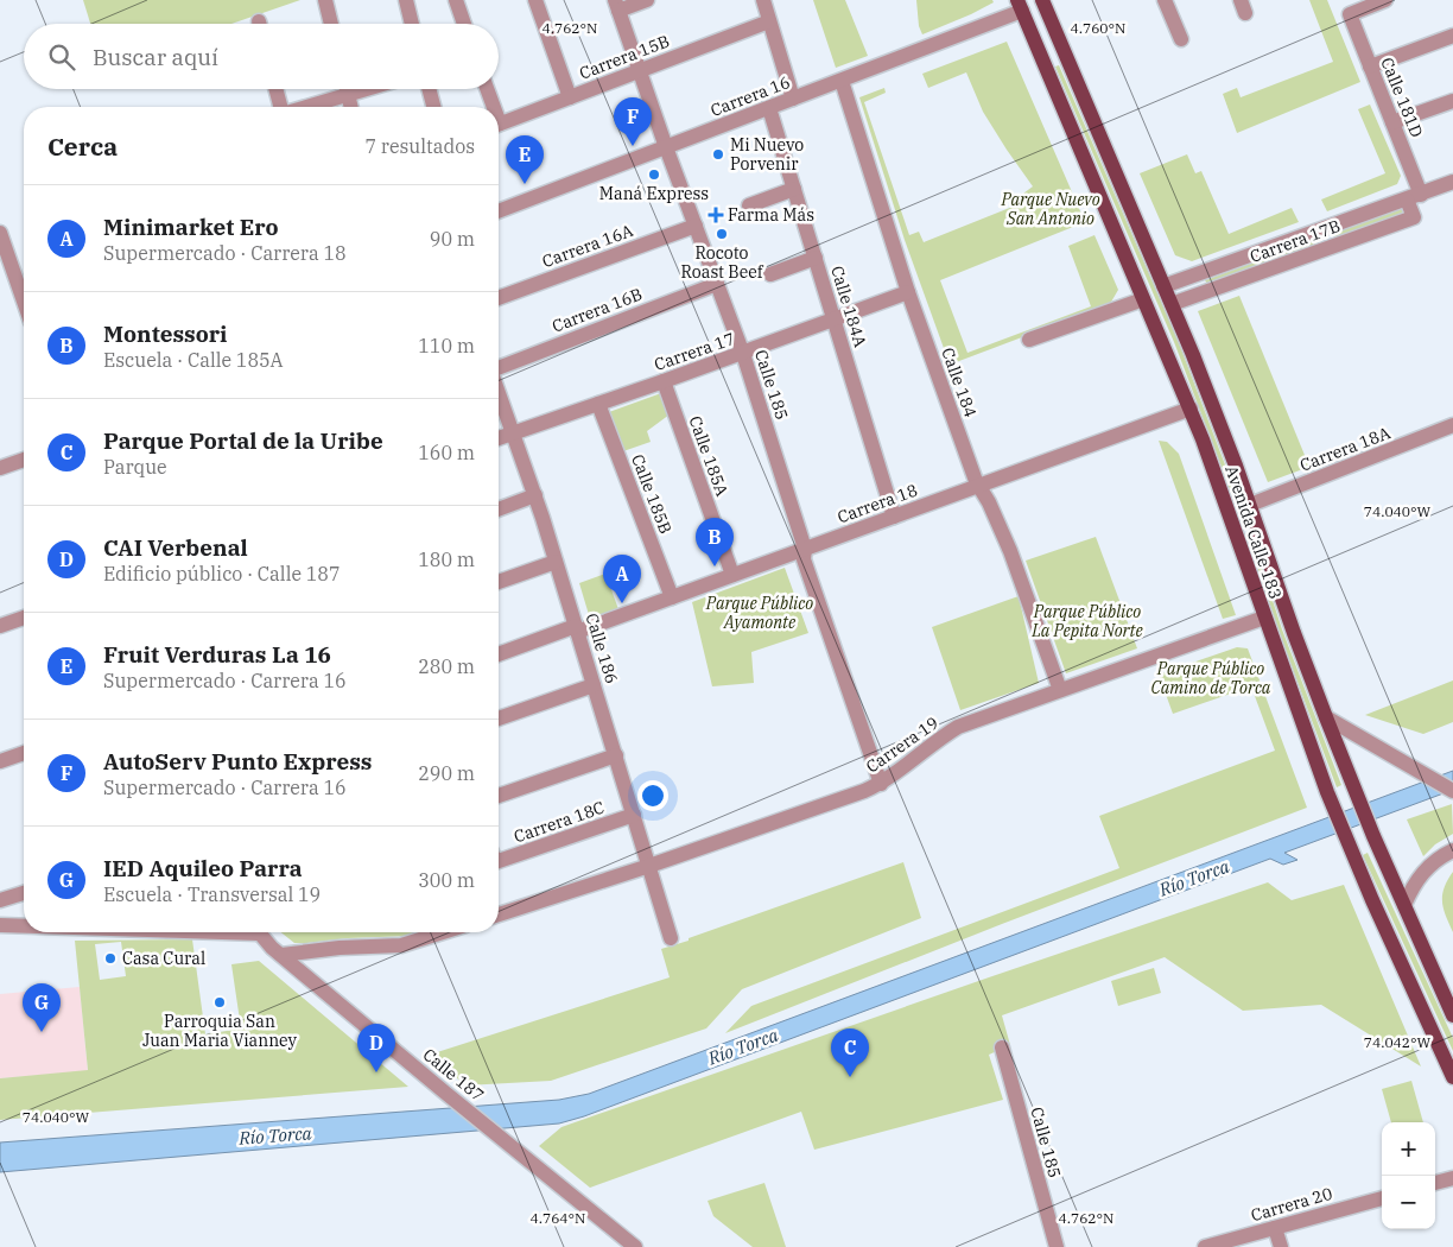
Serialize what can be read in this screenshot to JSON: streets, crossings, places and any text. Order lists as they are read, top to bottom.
{
  "streets": {
    "main road": ["Avenida Calle 183"],
    "street": [
      "Carrera 15B",
      "Carrera 16",
      "Calle 181D",
      "Carrera 17B",
      "Carrera 16A",
      "Calle 184A",
      "Carrera 16B",
      "Carrera 17",
      "Calle 184",
      "Calle 185",
      "Carrera 18A",
      "Calle 185A",
      "Calle 185B",
      "Carrera 18",
      "Calle 186",
      "Carrera 19",
      "Carrera 18C",
      "Calle 187",
      "Carrera 20"
    ]
  },
  "crossings": [
    ["Carrera 15B", "Calle 185"],
    ["Carrera 16", "Calle 184A"],
    ["Carrera 16", "Calle 184"],
    ["Carrera 16", "Calle 185"],
    ["Carrera 16", "Avenida Calle 183"],
    ["Calle 181D", "Carrera 17B"],
    ["Carrera 17B", "Avenida Calle 183"],
    ["Carrera 16A", "Calle 185"],
    ["Calle 184A", "Carrera 17"],
    ["Calle 184A", "Carrera 18"],
    ["Carrera 16B", "Calle 185"],
    ["Carrera 17", "Calle 184"],
    ["Carrera 17", "Calle 185"],
    ["Carrera 17", "Calle 185A"],
    ["Carrera 17", "Calle 185B"],
    ["Carrera 17", "Calle 186"],
    ["Calle 184", "Carrera 18"],
    ["Calle 184", "Carrera 19"],
    ["Calle 185", "Carrera 18"],
    ["Calle 185", "Carrera 19"],
    ["Carrera 18A", "Avenida Calle 183"],
    ["Calle 185A", "Carrera 18"],
    ["Calle 185B", "Carrera 18"],
    ["Carrera 18", "Avenida Calle 183"],
    ["Carrera 18", "Calle 186"],
    ["Avenida Calle 183", "Carrera 19"],
    ["Calle 186", "Carrera 19"],
    ["Calle 186", "Carrera 18C"]
  ],
  "water": ["Río Torca"],
  "parks": [
    "Parque Nuevo San Antonio",
    "Parque Público Ayamonte",
    "Parque Público La Pepita Norte",
    "Parque Público Camino de Torca"
  ],
  "places": {
    "other": [
      "Mi Nuevo Porvenir",
      "Maná Express",
      "Rocoto Roast Beef",
      "Casa Cural",
      "Parroquia San Juan Maria Vianney"
    ],
    "health": ["Farma Más"]
  },
  "page": {
    "search": "Buscar aquí",
    "pins": [
      "F",
      "E",
      "B",
      "A",
      "G",
      "D",
      "C"
    ],
    "heading": ["Cerca", "7 resultados"],
    "list": [
      {
        "mark": "A",
        "name": "Minimarket Ero",
        "note": "Supermercado · Carrera 18",
        "value": "90 m"
      },
      {
        "mark": "B",
        "name": "Montessori",
        "note": "Escuela · Calle 185A",
        "value": "110 m"
      },
      {
        "mark": "C",
        "name": "Parque Portal de la Uribe",
        "note": "Parque",
        "value": "160 m"
      },
      {
        "mark": "D",
        "name": "CAI Verbenal",
        "note": "Edificio público · Calle 187",
        "value": "180 m"
      },
      {
        "mark": "E",
        "name": "Fruit Verduras La 16",
        "note": "Supermercado · Carrera 16",
        "value": "280 m"
      },
      {
        "mark": "F",
        "name": "AutoServ Punto Express",
        "note": "Supermercado · Carrera 16",
        "value": "290 m"
      },
      {
        "mark": "G",
        "name": "IED Aquileo Parra",
        "note": "Escuela · Transversal 19",
        "value": "300 m"
      }
    ],
    "map_buttons": ["+", "−"]
  },
  "coordinates": [
    "4.762°N",
    "4.760°N",
    "74.040°W",
    "74.042°W",
    "4.764°N"
  ]
}
